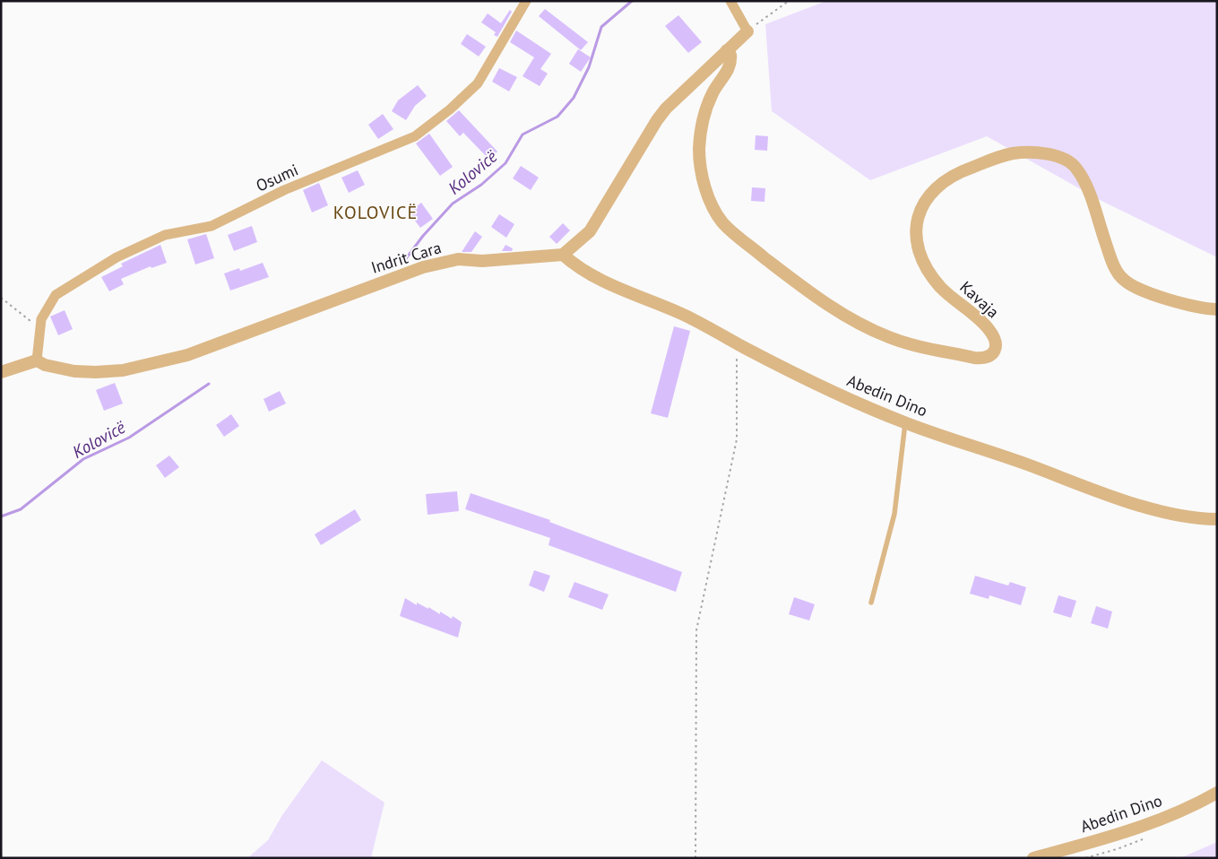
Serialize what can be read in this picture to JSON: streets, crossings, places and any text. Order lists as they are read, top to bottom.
{
  "streets": {
    "street": [
      "Osumi",
      "Indrit Cara",
      "Kavaja",
      "Abedin Dino"
    ]
  },
  "crossings": [
    ["Osumi", "Indrit Cara"],
    ["Indrit Cara", "Abedin Dino"]
  ],
  "districts": ["KOLOVICË"],
  "water": ["Kolovicë"]
}
